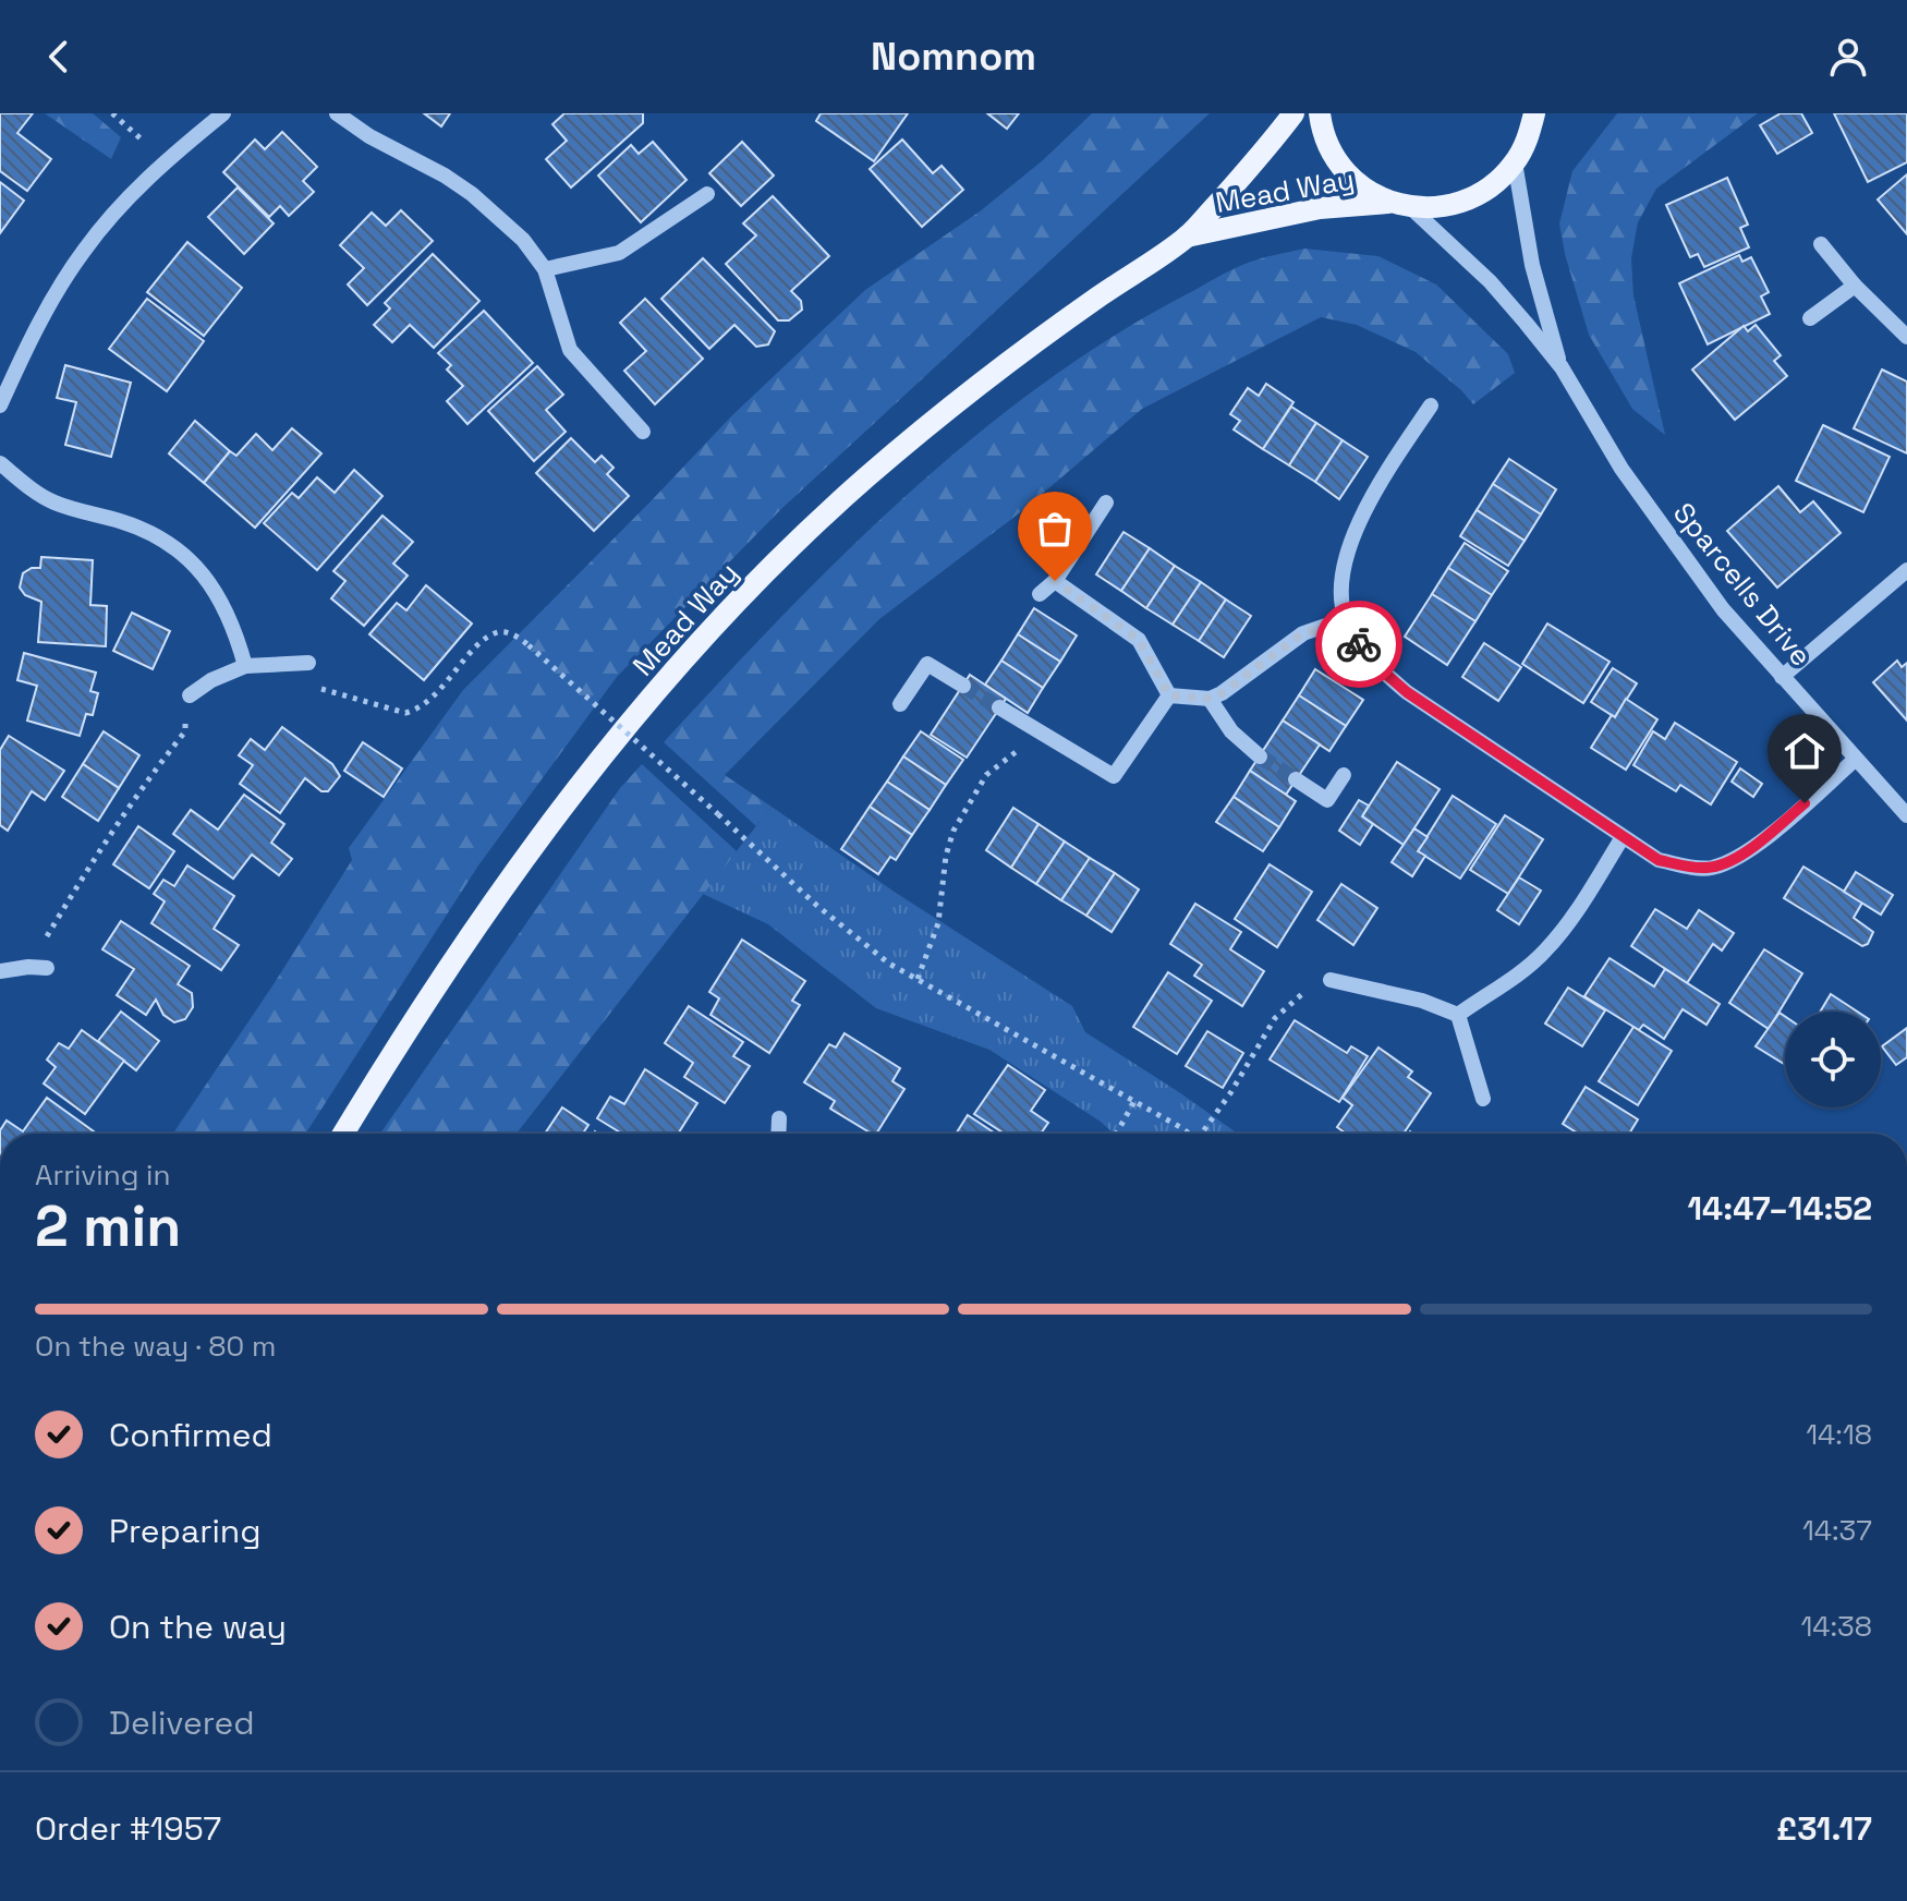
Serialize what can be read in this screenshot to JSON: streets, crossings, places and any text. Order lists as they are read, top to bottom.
{
  "streets": {
    "main road": ["Mead Way"],
    "street": ["Sparcells Drive"]
  },
  "crossings": [
    ["Mead Way", "Sparcells Drive"]
  ],
  "page": {
    "header": "Nomnom",
    "heading": ["2 min", "Arriving in", "14:47–14:52"],
    "panel": ["Order #1957", "£31.17"],
    "bar": "On the way · 80 m",
    "list": [
      ["Confirmed", "14:18"],
      ["Preparing", "14:37"],
      ["On the way", "14:38"],
      "Delivered"
    ]
  }
}
